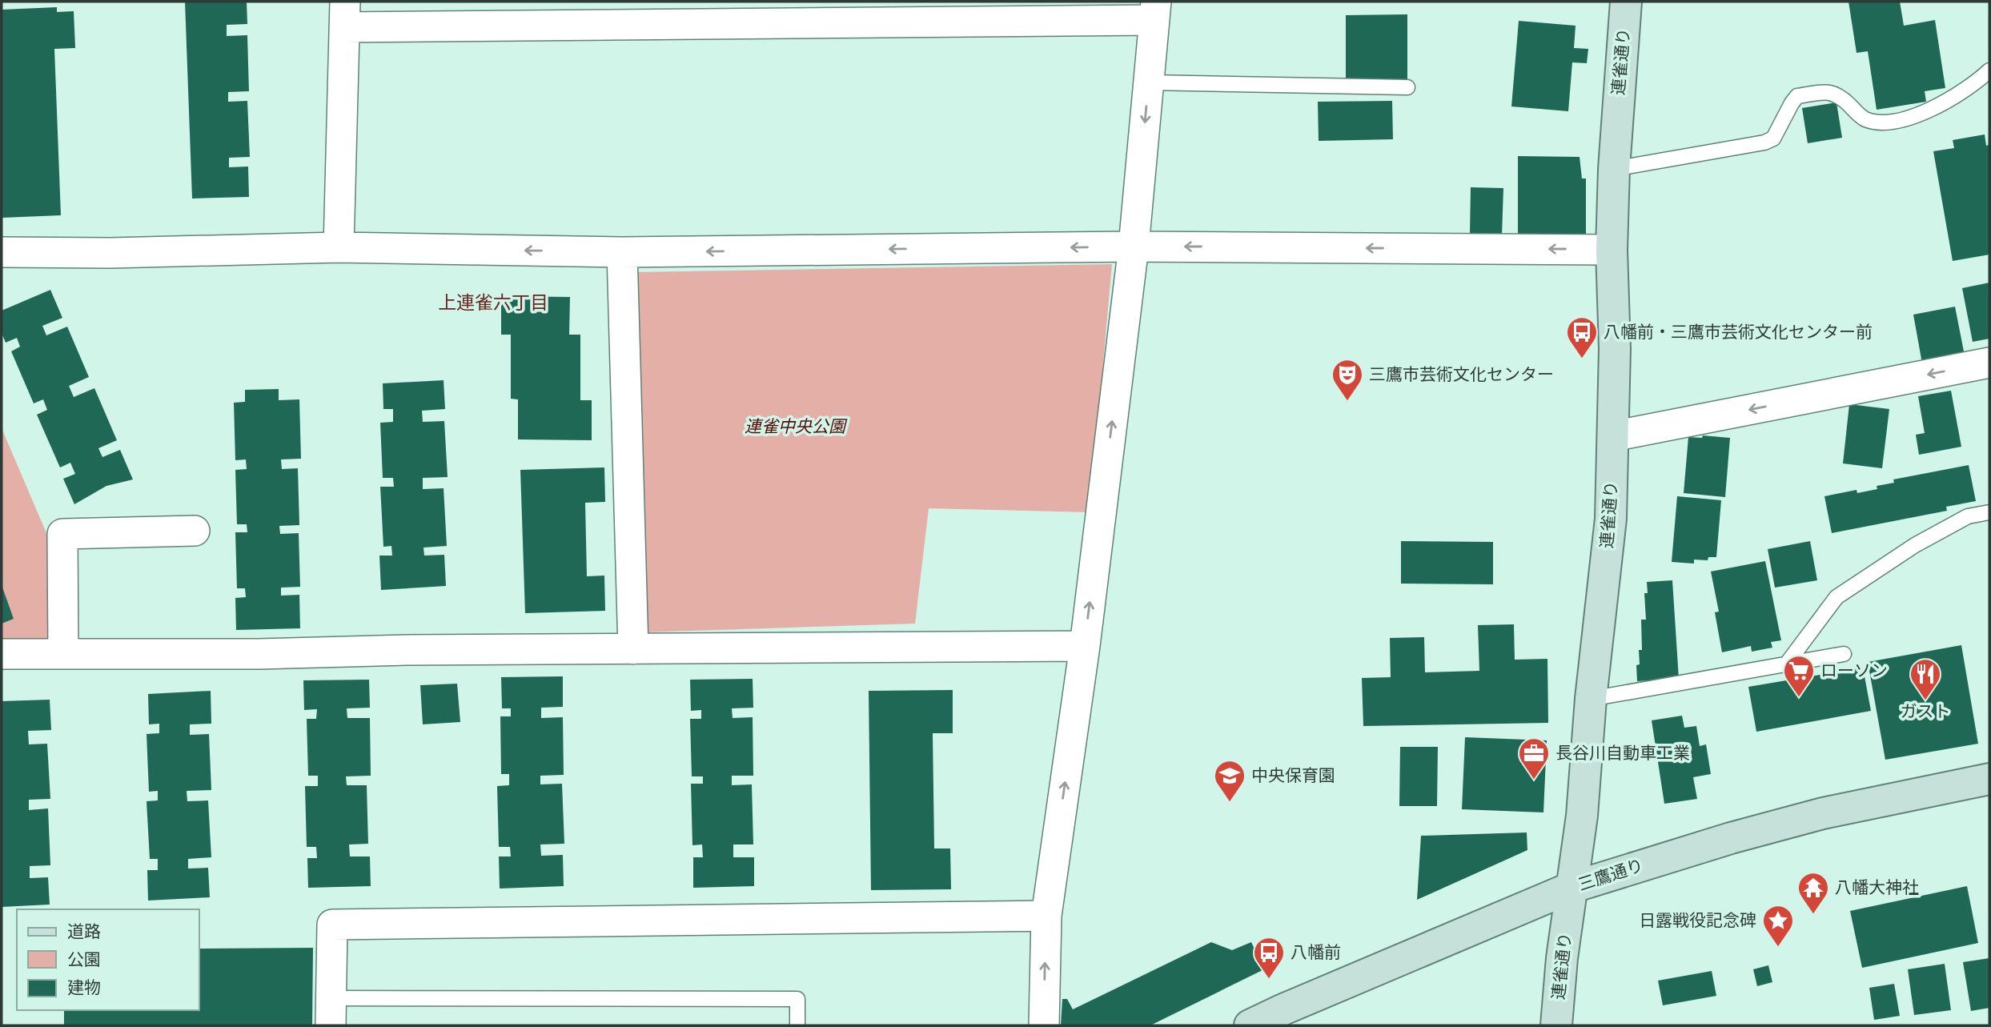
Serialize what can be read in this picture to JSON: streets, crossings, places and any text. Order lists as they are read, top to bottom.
{
  "streets": {
    "main road": ["連雀通り", "三鷹通り"]
  },
  "crossings": [
    ["連雀通り", "三鷹通り"]
  ],
  "districts": ["上連雀六丁目"],
  "parks": ["連雀中央公園"],
  "places": {
    "bus stop": ["八幡前・三鷹市芸術文化センター前", "八幡前"],
    "theatre": ["三鷹市芸術文化センター"],
    "supermarket": ["ローソン"],
    "restaurant": ["ガスト"],
    "office": ["長谷川自動車工業"],
    "school or university": ["中央保育園"],
    "temple": ["八幡大神社"],
    "place": ["日露戦役記念碑"]
  },
  "legend": ["道路", "公園", "建物"]
}
